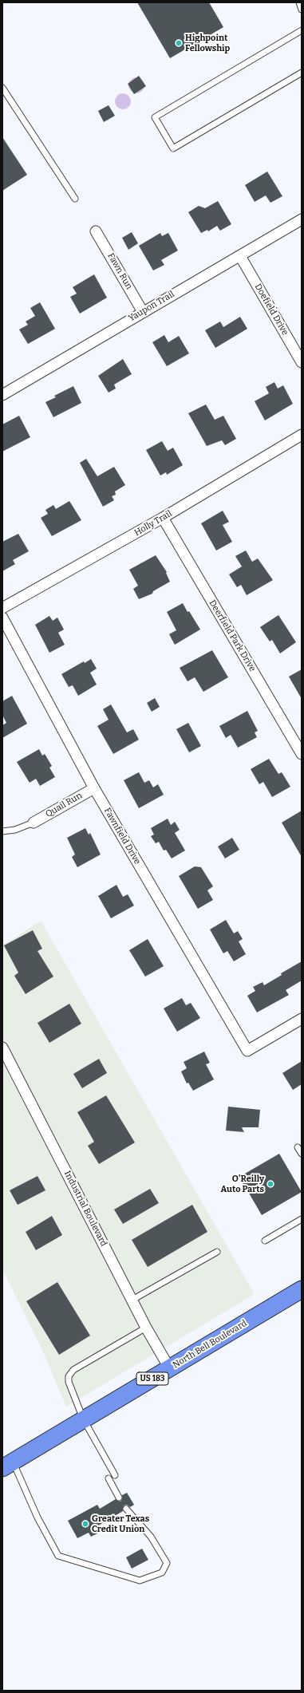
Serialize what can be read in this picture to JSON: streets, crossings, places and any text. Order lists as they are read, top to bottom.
{
  "streets": {
    "main road": ["North Bell Boulevard", "US 183"],
    "street": [
      "Fawn Run",
      "Yaupon Trail",
      "Doefield Drive",
      "Holly Trail",
      "Deerfield Park Drive",
      "Quail Run",
      "Fawnfield Drive",
      "Industrial Boulevard"
    ]
  },
  "crossings": [
    ["Fawn Run", "Yaupon Trail"],
    ["Yaupon Trail", "Doefield Drive"],
    ["Holly Trail", "Deerfield Park Drive"],
    ["Quail Run", "Fawnfield Drive"],
    ["Industrial Boulevard", "North Bell Boulevard"]
  ],
  "places": ["Highpoint Fellowship", "O'Reilly Auto Parts", "Greater Texas Credit Union"]
}
